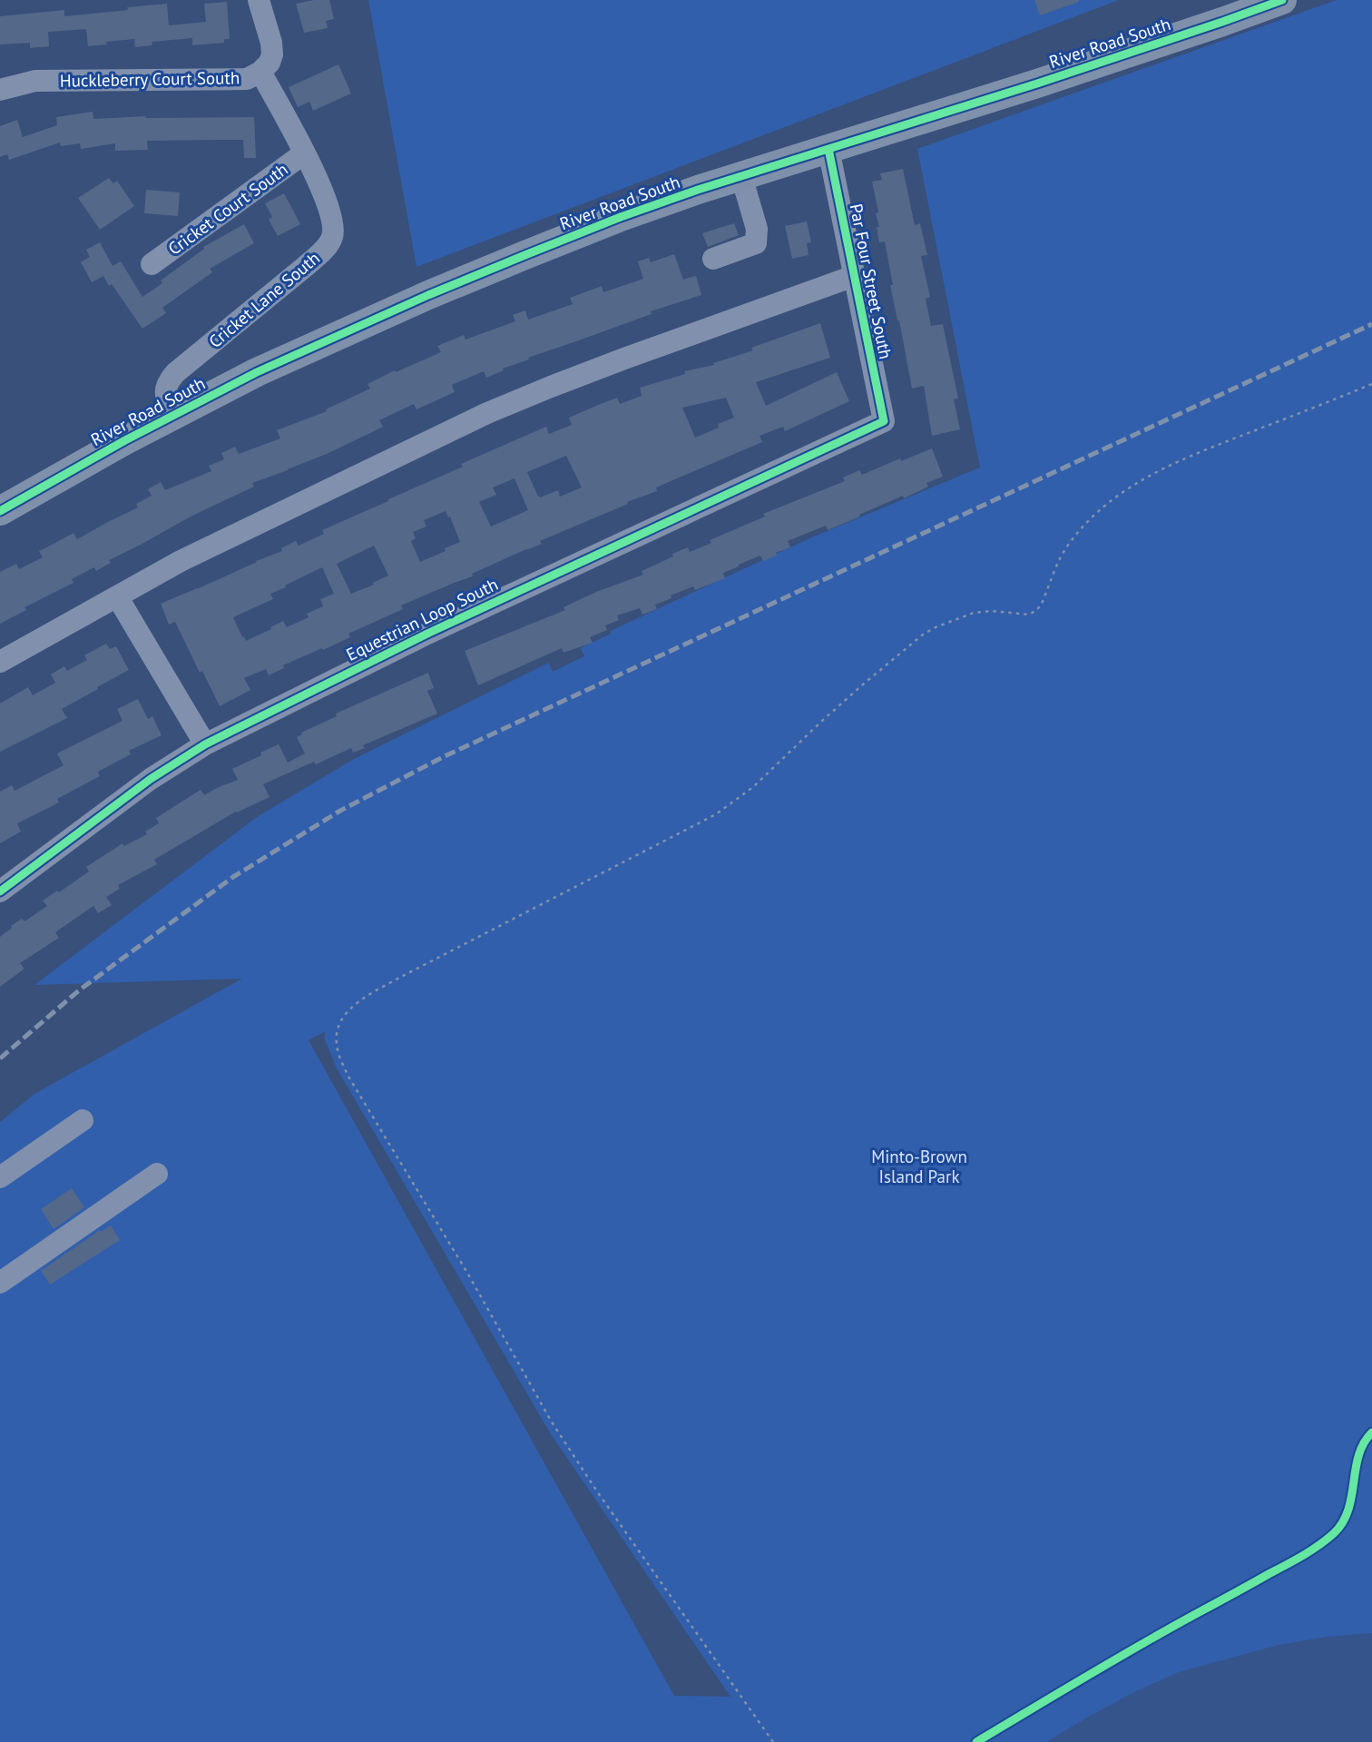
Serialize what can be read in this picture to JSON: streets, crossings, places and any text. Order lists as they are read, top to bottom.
{
  "streets": {
    "main road": ["River Road South"],
    "street": [
      "Huckleberry Court South",
      "Cricket Court South",
      "Par Four Street South",
      "Cricket Lane South",
      "Equestrian Loop South"
    ]
  },
  "crossings": [
    ["River Road South", "Par Four Street South"],
    ["River Road South", "Cricket Lane South"],
    ["Huckleberry Court South", "Cricket Lane South"],
    ["Cricket Court South", "Cricket Lane South"],
    ["Par Four Street South", "Equestrian Loop South"]
  ],
  "parks": ["Minto-Brown Island Park"]
}
